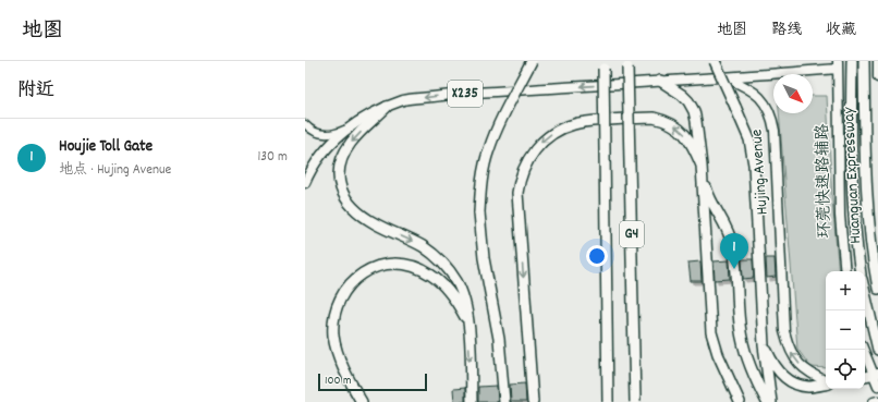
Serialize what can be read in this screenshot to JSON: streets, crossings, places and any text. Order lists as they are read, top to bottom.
{
  "streets": {
    "highway": ["Huanguan Expressway", "G4"],
    "main road": ["X235", "Hujing Avenue", "环莞快速路辅路"]
  },
  "scale_bar": "100 m",
  "north": "bottom right",
  "page": {
    "header": "地图",
    "nav": ["地图", "路线", "收藏"],
    "heading": "附近",
    "list": [
      {
        "mark": "1",
        "name": "Houjie Toll Gate",
        "note": "地点 · Hujing Avenue",
        "value": "130 m"
      }
    ],
    "pins": "1",
    "map_buttons": ["+", "−"],
    "scale": "100 m"
  }
}
